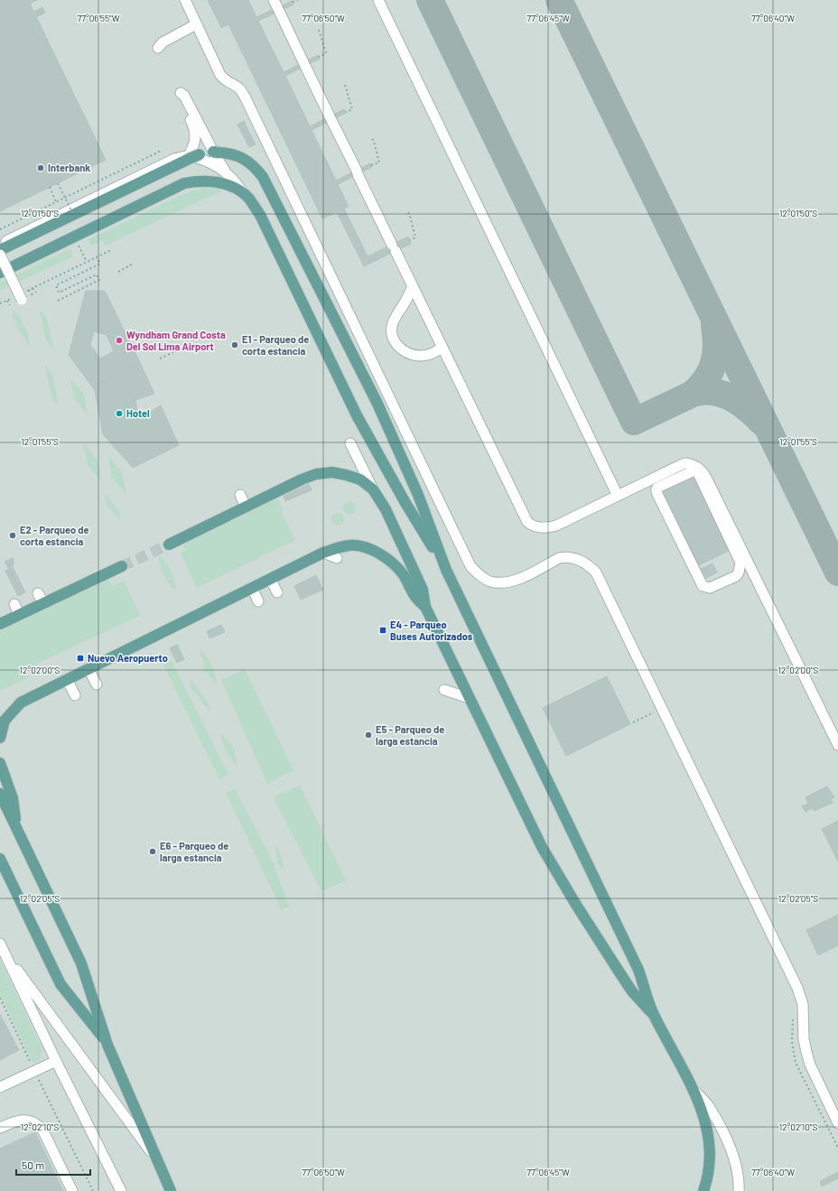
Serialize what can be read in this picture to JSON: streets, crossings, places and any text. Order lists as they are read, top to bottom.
{
  "places": {
    "other": [
      "Interbank",
      "Wyndham Grand Costa Del Sol Lima Airport",
      "E1 - Parqueo de corta estancia",
      "Hotel",
      "E2 - Parqueo de corta estancia",
      "E5 - Parqueo de larga estancia",
      "E6 - Parqueo de larga estancia"
    ],
    "transit": ["E4 - Parqueo Buses Autorizados", "Nuevo Aeropuerto"]
  },
  "scale_bar": "50 m",
  "coordinates": [
    "77°06'55\"W",
    "77°06'50\"W",
    "77°06'45\"W",
    "77°06'40\"W",
    "12°01'50\"S",
    "12°01'55\"S",
    "12°02'00\"S",
    "12°02'05\"S",
    "12°02'10\"S"
  ]
}
